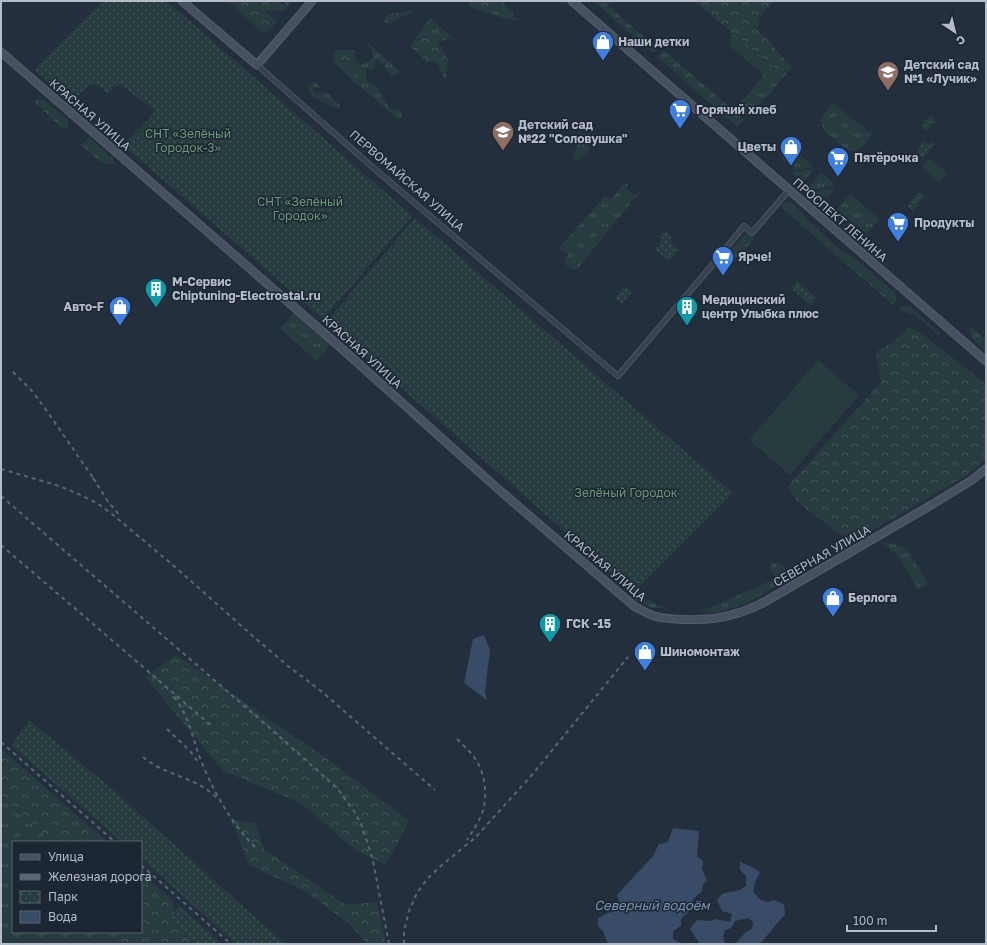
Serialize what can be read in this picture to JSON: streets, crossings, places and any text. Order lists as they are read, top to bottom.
{
  "streets": {
    "main road": [
      "КРАСНАЯ УЛИЦА",
      "ПЕРВОМАЙСКАЯ УЛИЦА",
      "ПРОСПЕКТ ЛЕНИНА",
      "СЕВЕРНАЯ УЛИЦА"
    ]
  },
  "crossings": [
    ["КРАСНАЯ УЛИЦА", "СЕВЕРНАЯ УЛИЦА"],
    ["ПЕРВОМАЙСКАЯ УЛИЦА", "ПРОСПЕКТ ЛЕНИНА"]
  ],
  "water": ["Северный водоём"],
  "parks": ["СНТ «Зелёный Городок-3»", "СНТ «Зелёный Городок»", "Зелёный Городок"],
  "places": {
    "shop": [
      "Наши детки",
      "Цветы",
      "Авто-F",
      "Берлога",
      "Шиномонтаж"
    ],
    "school or university": ["Детский сад №1 «Лучик»", "Детский сад №22 \"Соловушка\""],
    "supermarket": [
      "Горячий хлеб",
      "Пятёрочка",
      "Продукты",
      "Ярче!"
    ],
    "building": ["M-Сервис Chiptuning-Electrostal.ru", "Медицинский центр Улыбка плюс", "ГСК -15"]
  },
  "legend": [
    "Улица",
    "Железная дорога",
    "Парк",
    "Вода"
  ],
  "scale_bar": "100 m",
  "north": "bottom right"
}
